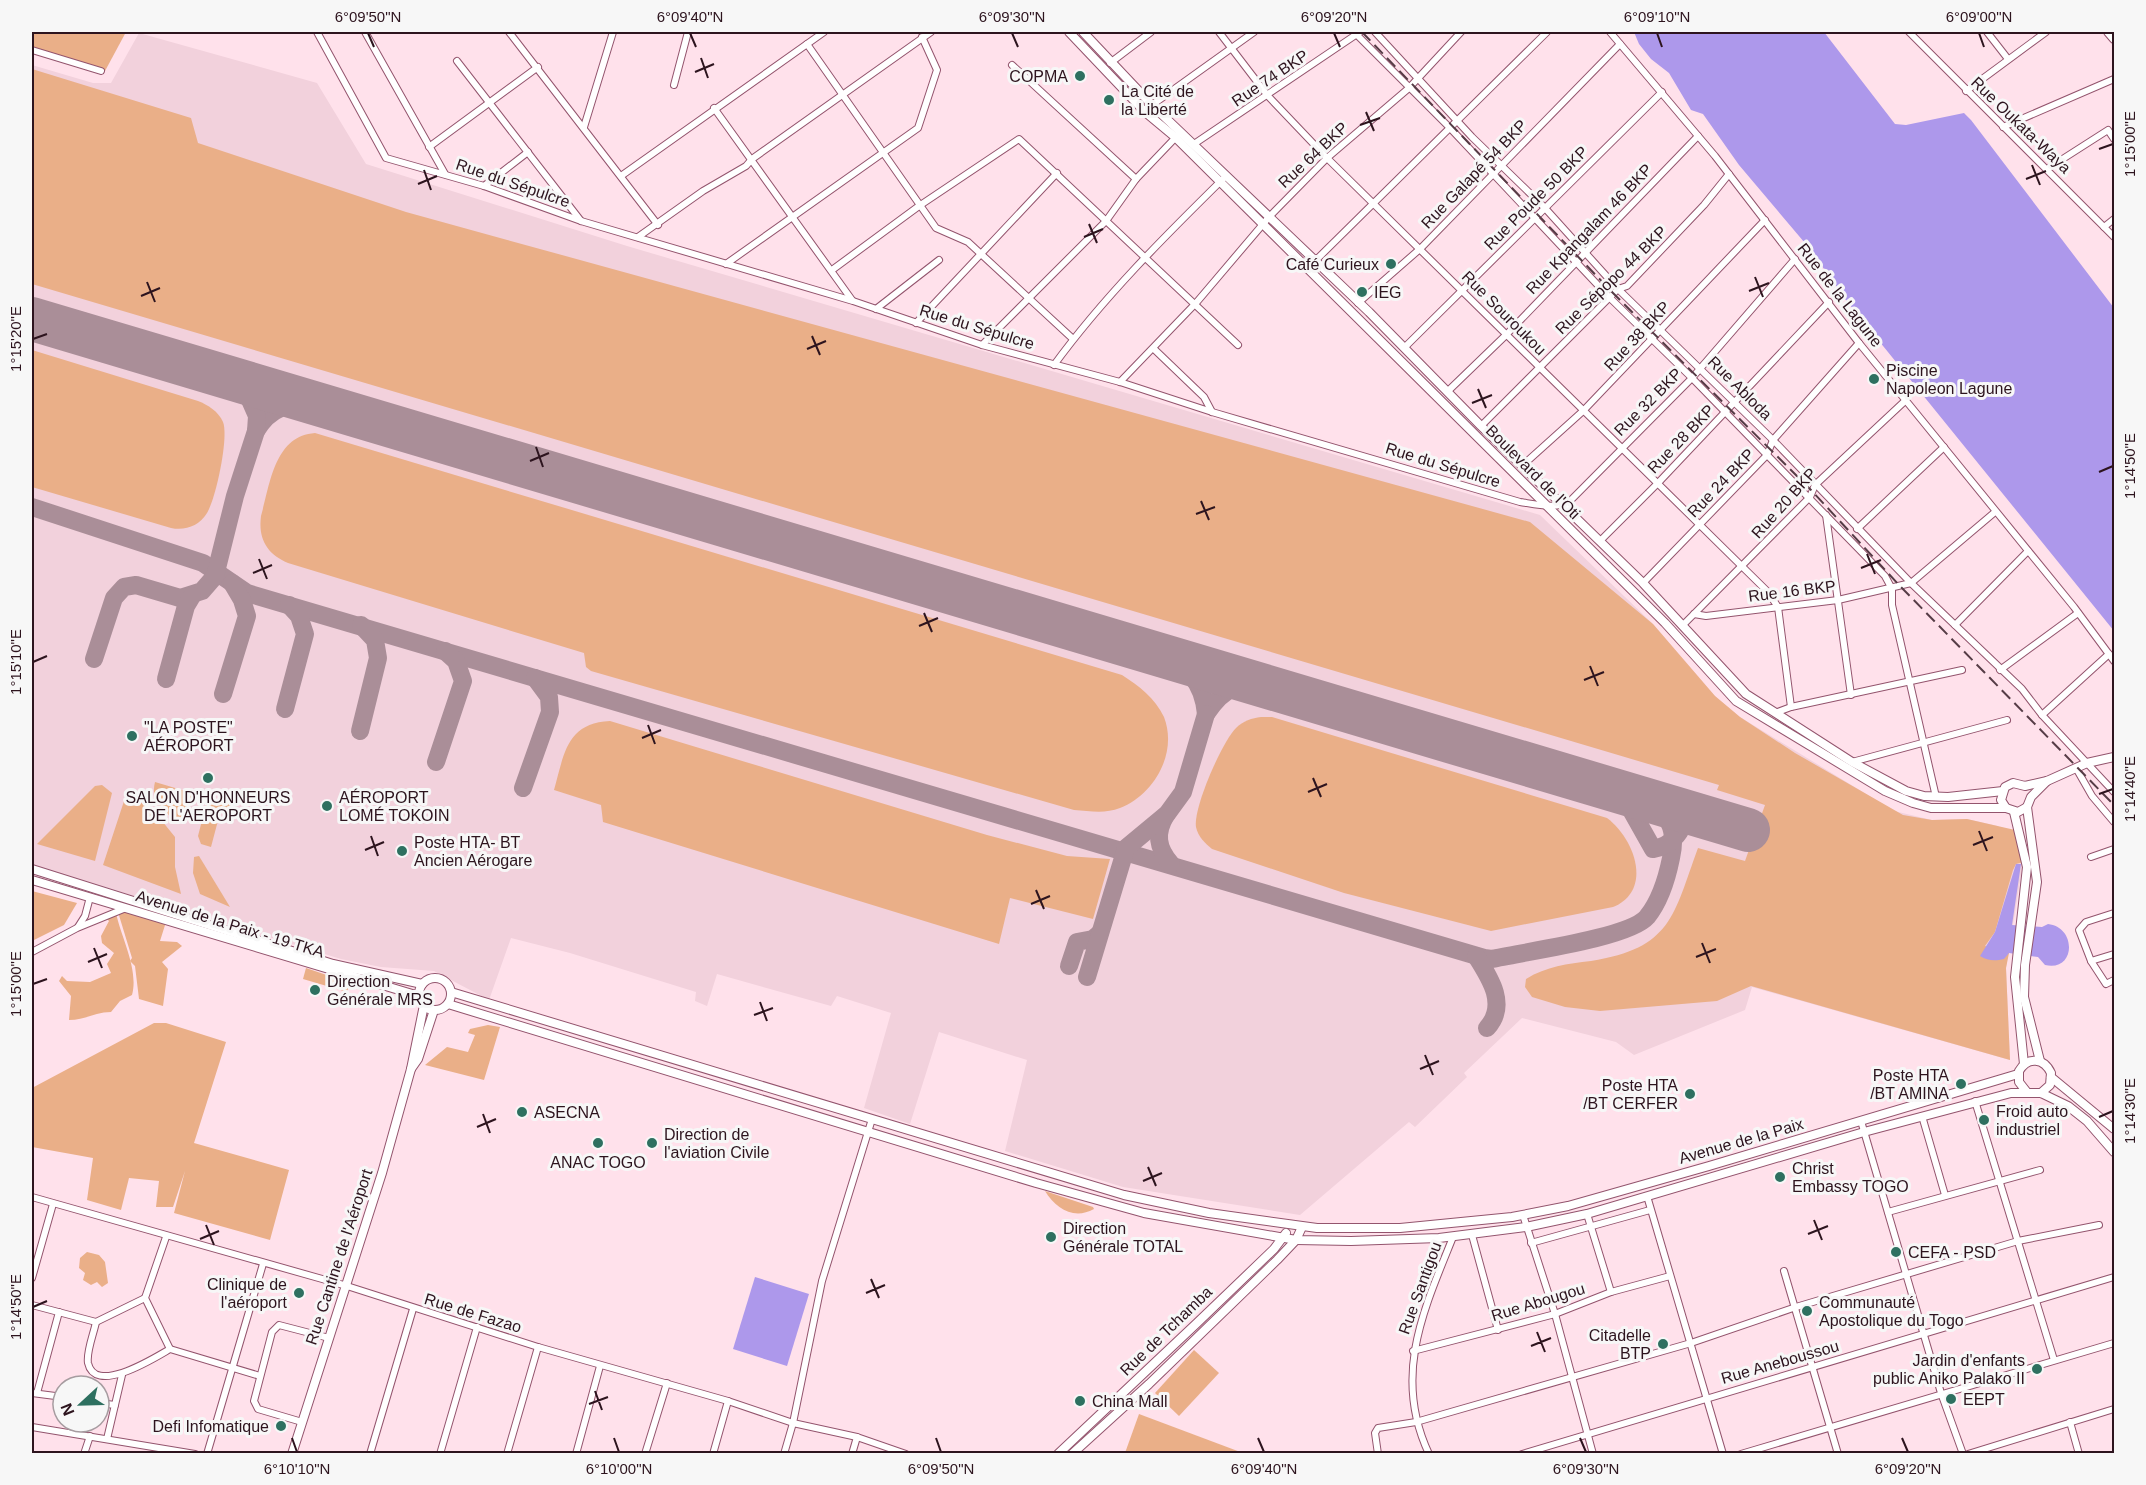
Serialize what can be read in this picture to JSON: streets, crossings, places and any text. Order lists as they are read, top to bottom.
{
  "streets": {
    "main road": [
      "Boulevard de l'Oti",
      "Avenue de la Paix - 19 TKA",
      "Avenue de la Paix",
      "Rue Cantine de l'Aéroport",
      "Rue de Tchamba"
    ],
    "street": [
      "Rue 74 BKP",
      "Rue Oukata-Waya",
      "Rue 64 BKP",
      "Rue Galapé 54 BKP",
      "Rue du Sépulcre",
      "Rue Poude 50 BKP",
      "Rue Kpangalam 46 BKP",
      "Rue Sépopo 44 BKP",
      "Rue de la Lagune",
      "Rue Souroukou",
      "Rue 38 BKP",
      "Rue Abloda",
      "Rue 32 BKP",
      "Rue 28 BKP",
      "Rue 24 BKP",
      "Rue 20 BKP",
      "Rue 16 BKP",
      "Rue Santigou",
      "Rue Abougou",
      "Rue de Fazao",
      "Rue Aneboussou"
    ]
  },
  "crossings": [
    ["Rue 74 BKP", "Rue Souroukou"],
    ["Rue 74 BKP", "Boulevard de l'Oti"],
    ["Rue 64 BKP", "Rue du Sépulcre"],
    ["Rue 64 BKP", "Rue Souroukou"],
    ["Rue 64 BKP", "Rue Abloda"],
    ["Rue 64 BKP", "Boulevard de l'Oti"],
    ["Rue Galapé 54 BKP", "Rue de la Lagune"],
    ["Rue Galapé 54 BKP", "Rue Souroukou"],
    ["Rue Galapé 54 BKP", "Rue Abloda"],
    ["Rue Galapé 54 BKP", "Boulevard de l'Oti"],
    ["Rue du Sépulcre", "Rue 32 BKP"],
    ["Rue du Sépulcre", "Boulevard de l'Oti"],
    ["Rue Poude 50 BKP", "Rue de la Lagune"],
    ["Rue Poude 50 BKP", "Rue Souroukou"],
    ["Rue Poude 50 BKP", "Rue Abloda"],
    ["Rue Poude 50 BKP", "Boulevard de l'Oti"],
    ["Rue Kpangalam 46 BKP", "Rue de la Lagune"],
    ["Rue Kpangalam 46 BKP", "Rue Souroukou"],
    ["Rue Kpangalam 46 BKP", "Rue Abloda"],
    ["Rue Kpangalam 46 BKP", "Boulevard de l'Oti"],
    ["Rue Sépopo 44 BKP", "Rue de la Lagune"],
    ["Rue Sépopo 44 BKP", "Rue Souroukou"],
    ["Rue Sépopo 44 BKP", "Rue Abloda"],
    ["Rue Sépopo 44 BKP", "Boulevard de l'Oti"],
    ["Rue de la Lagune", "Rue 38 BKP"],
    ["Rue de la Lagune", "Rue 32 BKP"],
    ["Rue de la Lagune", "Rue 28 BKP"],
    ["Rue de la Lagune", "Rue 24 BKP"],
    ["Rue de la Lagune", "Rue 20 BKP"],
    ["Rue Souroukou", "Rue 38 BKP"],
    ["Rue Souroukou", "Rue 32 BKP"],
    ["Rue Souroukou", "Rue 28 BKP"],
    ["Rue Souroukou", "Rue 24 BKP"],
    ["Rue Souroukou", "Rue 20 BKP"],
    ["Rue Souroukou", "Rue 16 BKP"],
    ["Rue 38 BKP", "Rue Abloda"],
    ["Rue 38 BKP", "Boulevard de l'Oti"],
    ["Rue Abloda", "Rue 32 BKP"],
    ["Rue Abloda", "Rue 28 BKP"],
    ["Rue Abloda", "Rue 24 BKP"],
    ["Rue Abloda", "Rue 20 BKP"],
    ["Rue Abloda", "Rue 16 BKP"],
    ["Rue 32 BKP", "Boulevard de l'Oti"],
    ["Rue 28 BKP", "Boulevard de l'Oti"],
    ["Boulevard de l'Oti", "Rue 24 BKP"],
    ["Boulevard de l'Oti", "Rue 20 BKP"],
    ["Rue 20 BKP", "Rue 16 BKP"],
    ["Avenue de la Paix - 19 TKA", "Avenue de la Paix"],
    ["Avenue de la Paix", "Rue de Tchamba"],
    ["Rue Cantine de l'Aéroport", "Rue de Fazao"],
    ["Rue Santigou", "Rue Abougou"]
  ],
  "places": [
    "COPMA",
    "La Cité de la Liberté",
    "Café Curieux",
    "IEG",
    "Piscine Napoleon Lagune",
    "\"LA POSTE\" AÉROPORT",
    "SALON D'HONNEURS DE L'AEROPORT",
    "AÉROPORT LOMÉ TOKOIN",
    "Poste HTA- BT Ancien Aérogare",
    "Direction Générale MRS",
    "Poste HTA /BT AMINA",
    "Poste HTA /BT CERFER",
    "ASECNA",
    "Froid auto industriel",
    "ANAC TOGO",
    "Direction de l'aviation Civile",
    "Christ Embassy TOGO",
    "Direction Générale TOTAL",
    "CEFA - PSD",
    "Clinique de l'aéroport",
    "Communauté Apostolique du Togo",
    "Citadelle BTP",
    "Jardin d'enfants public Aniko Palako II",
    "EEPT",
    "China Mall",
    "Defi Infomatique"
  ],
  "north": "left",
  "coordinates": [
    "6°09'50\"N",
    "6°09'40\"N",
    "6°09'30\"N",
    "6°09'20\"N",
    "6°09'10\"N",
    "6°09'00\"N",
    "1°15'00\"E",
    "1°15'20\"E",
    "1°14'50\"E",
    "1°15'10\"E",
    "1°14'40\"E",
    "1°14'30\"E",
    "6°10'10\"N",
    "6°10'00\"N"
  ]
}
